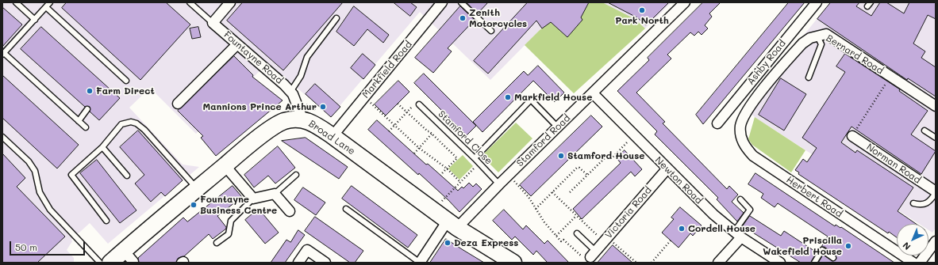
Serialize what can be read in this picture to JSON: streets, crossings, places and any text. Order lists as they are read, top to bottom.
{
  "streets": {
    "main road": ["Broad Lane"],
    "street": [
      "Bernard Road",
      "Fountayne Road",
      "Ashby Road",
      "Markfield Road",
      "Stamford Road",
      "Norman Road",
      "Newton Road",
      "Herbert Road",
      "Victoria Road"
    ],
    "lane": ["Stamford Close"]
  },
  "crossings": [
    ["Bernard Road", "Herbert Road"],
    ["Fountayne Road", "Broad Lane"],
    ["Markfield Road", "Broad Lane"],
    ["Broad Lane", "Stamford Road"],
    ["Stamford Close", "Stamford Road"],
    ["Stamford Road", "Newton Road"],
    ["Newton Road", "Victoria Road"]
  ],
  "places": [
    "Park North",
    "Zenith Motorcycles",
    "Farm Direct",
    "Markfield House",
    "Mannions Prince Arthur",
    "Stamford House",
    "Fountayne Business Centre",
    "Cordell House",
    "Deza Express",
    "Priscilla Wakefield House"
  ],
  "scale_bar": "50 m",
  "north": "bottom left"
}
